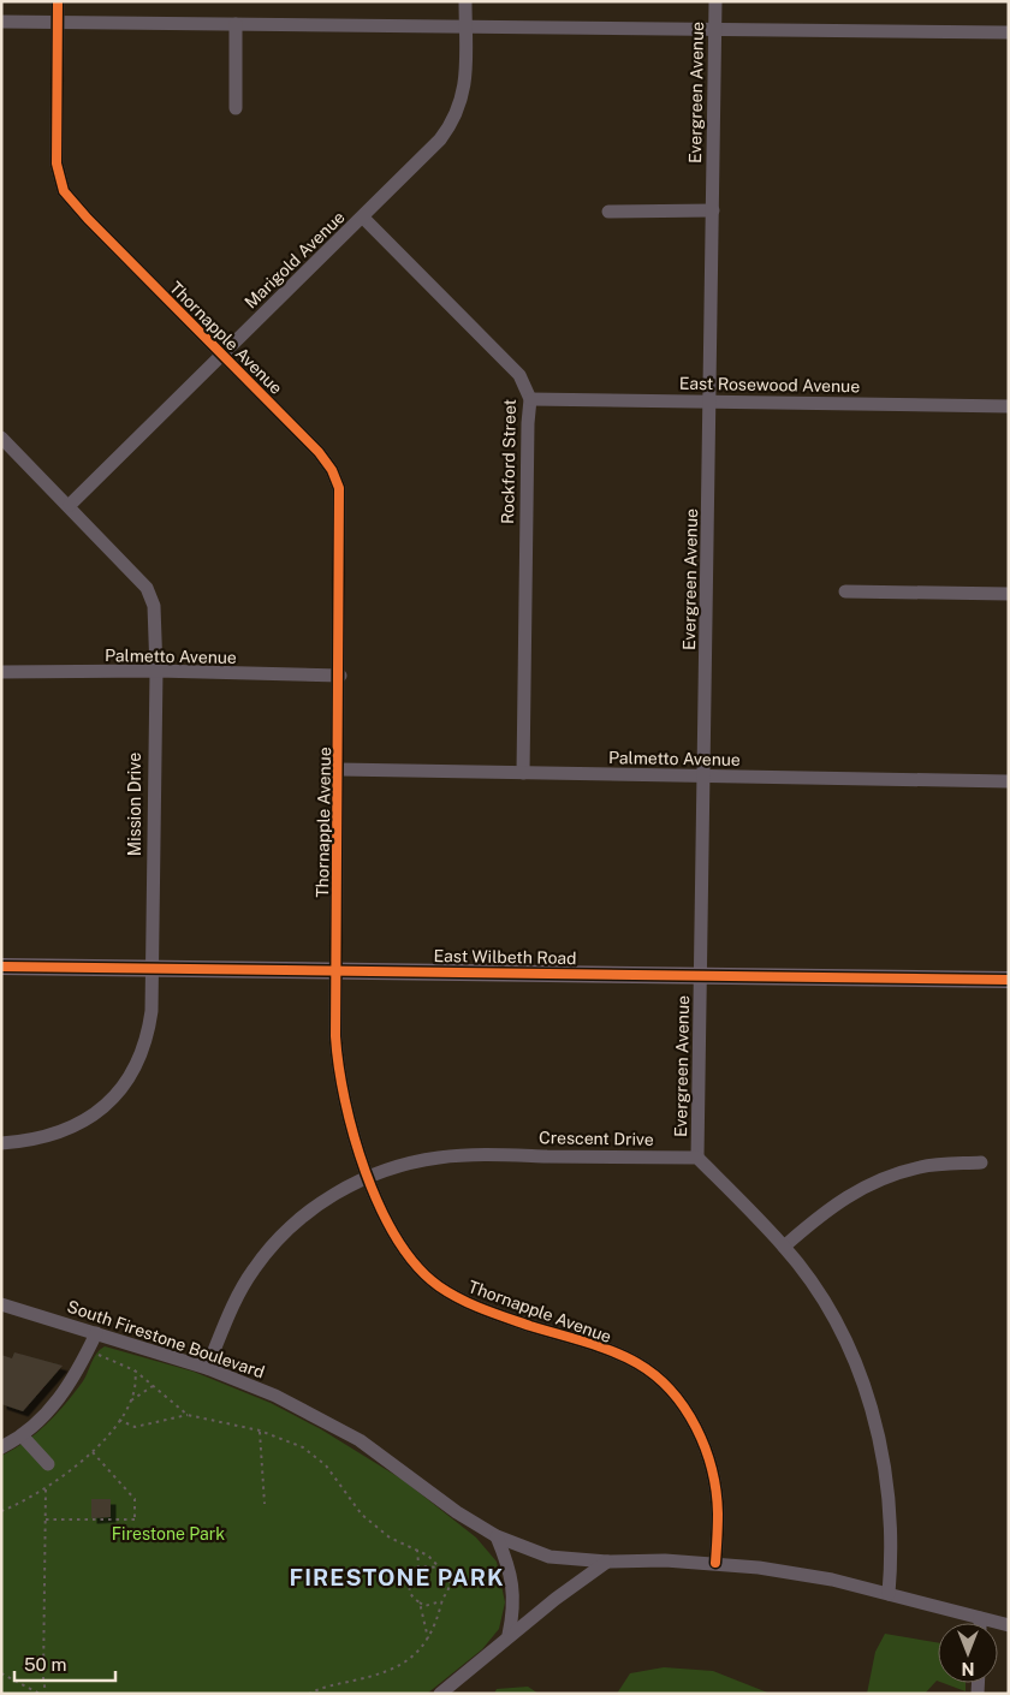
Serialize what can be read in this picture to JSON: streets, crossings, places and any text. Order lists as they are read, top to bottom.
{
  "streets": {
    "main road": ["East Wilbeth Road"],
    "street": [
      "Evergreen Avenue",
      "Marigold Avenue",
      "Thornapple Avenue",
      "East Rosewood Avenue",
      "Rockford Street",
      "Palmetto Avenue",
      "Mission Drive",
      "Crescent Drive",
      "South Firestone Boulevard"
    ]
  },
  "crossings": [
    ["Evergreen Avenue", "East Rosewood Avenue"],
    ["Evergreen Avenue", "Palmetto Avenue"],
    ["Evergreen Avenue", "East Wilbeth Road"],
    ["Evergreen Avenue", "Crescent Drive"],
    ["Marigold Avenue", "Thornapple Avenue"],
    ["Marigold Avenue", "Rockford Street"],
    ["Marigold Avenue", "Mission Drive"],
    ["Thornapple Avenue", "Palmetto Avenue"],
    ["Thornapple Avenue", "East Wilbeth Road"],
    ["Thornapple Avenue", "Crescent Drive"],
    ["Thornapple Avenue", "South Firestone Boulevard"],
    ["East Rosewood Avenue", "Rockford Street"],
    ["Rockford Street", "Palmetto Avenue"],
    ["Palmetto Avenue", "Mission Drive"],
    ["Mission Drive", "East Wilbeth Road"],
    ["Crescent Drive", "South Firestone Boulevard"]
  ],
  "districts": ["FIRESTONE PARK"],
  "parks": ["Firestone Park"],
  "scale_bar": "50 m",
  "north": "bottom"
}
